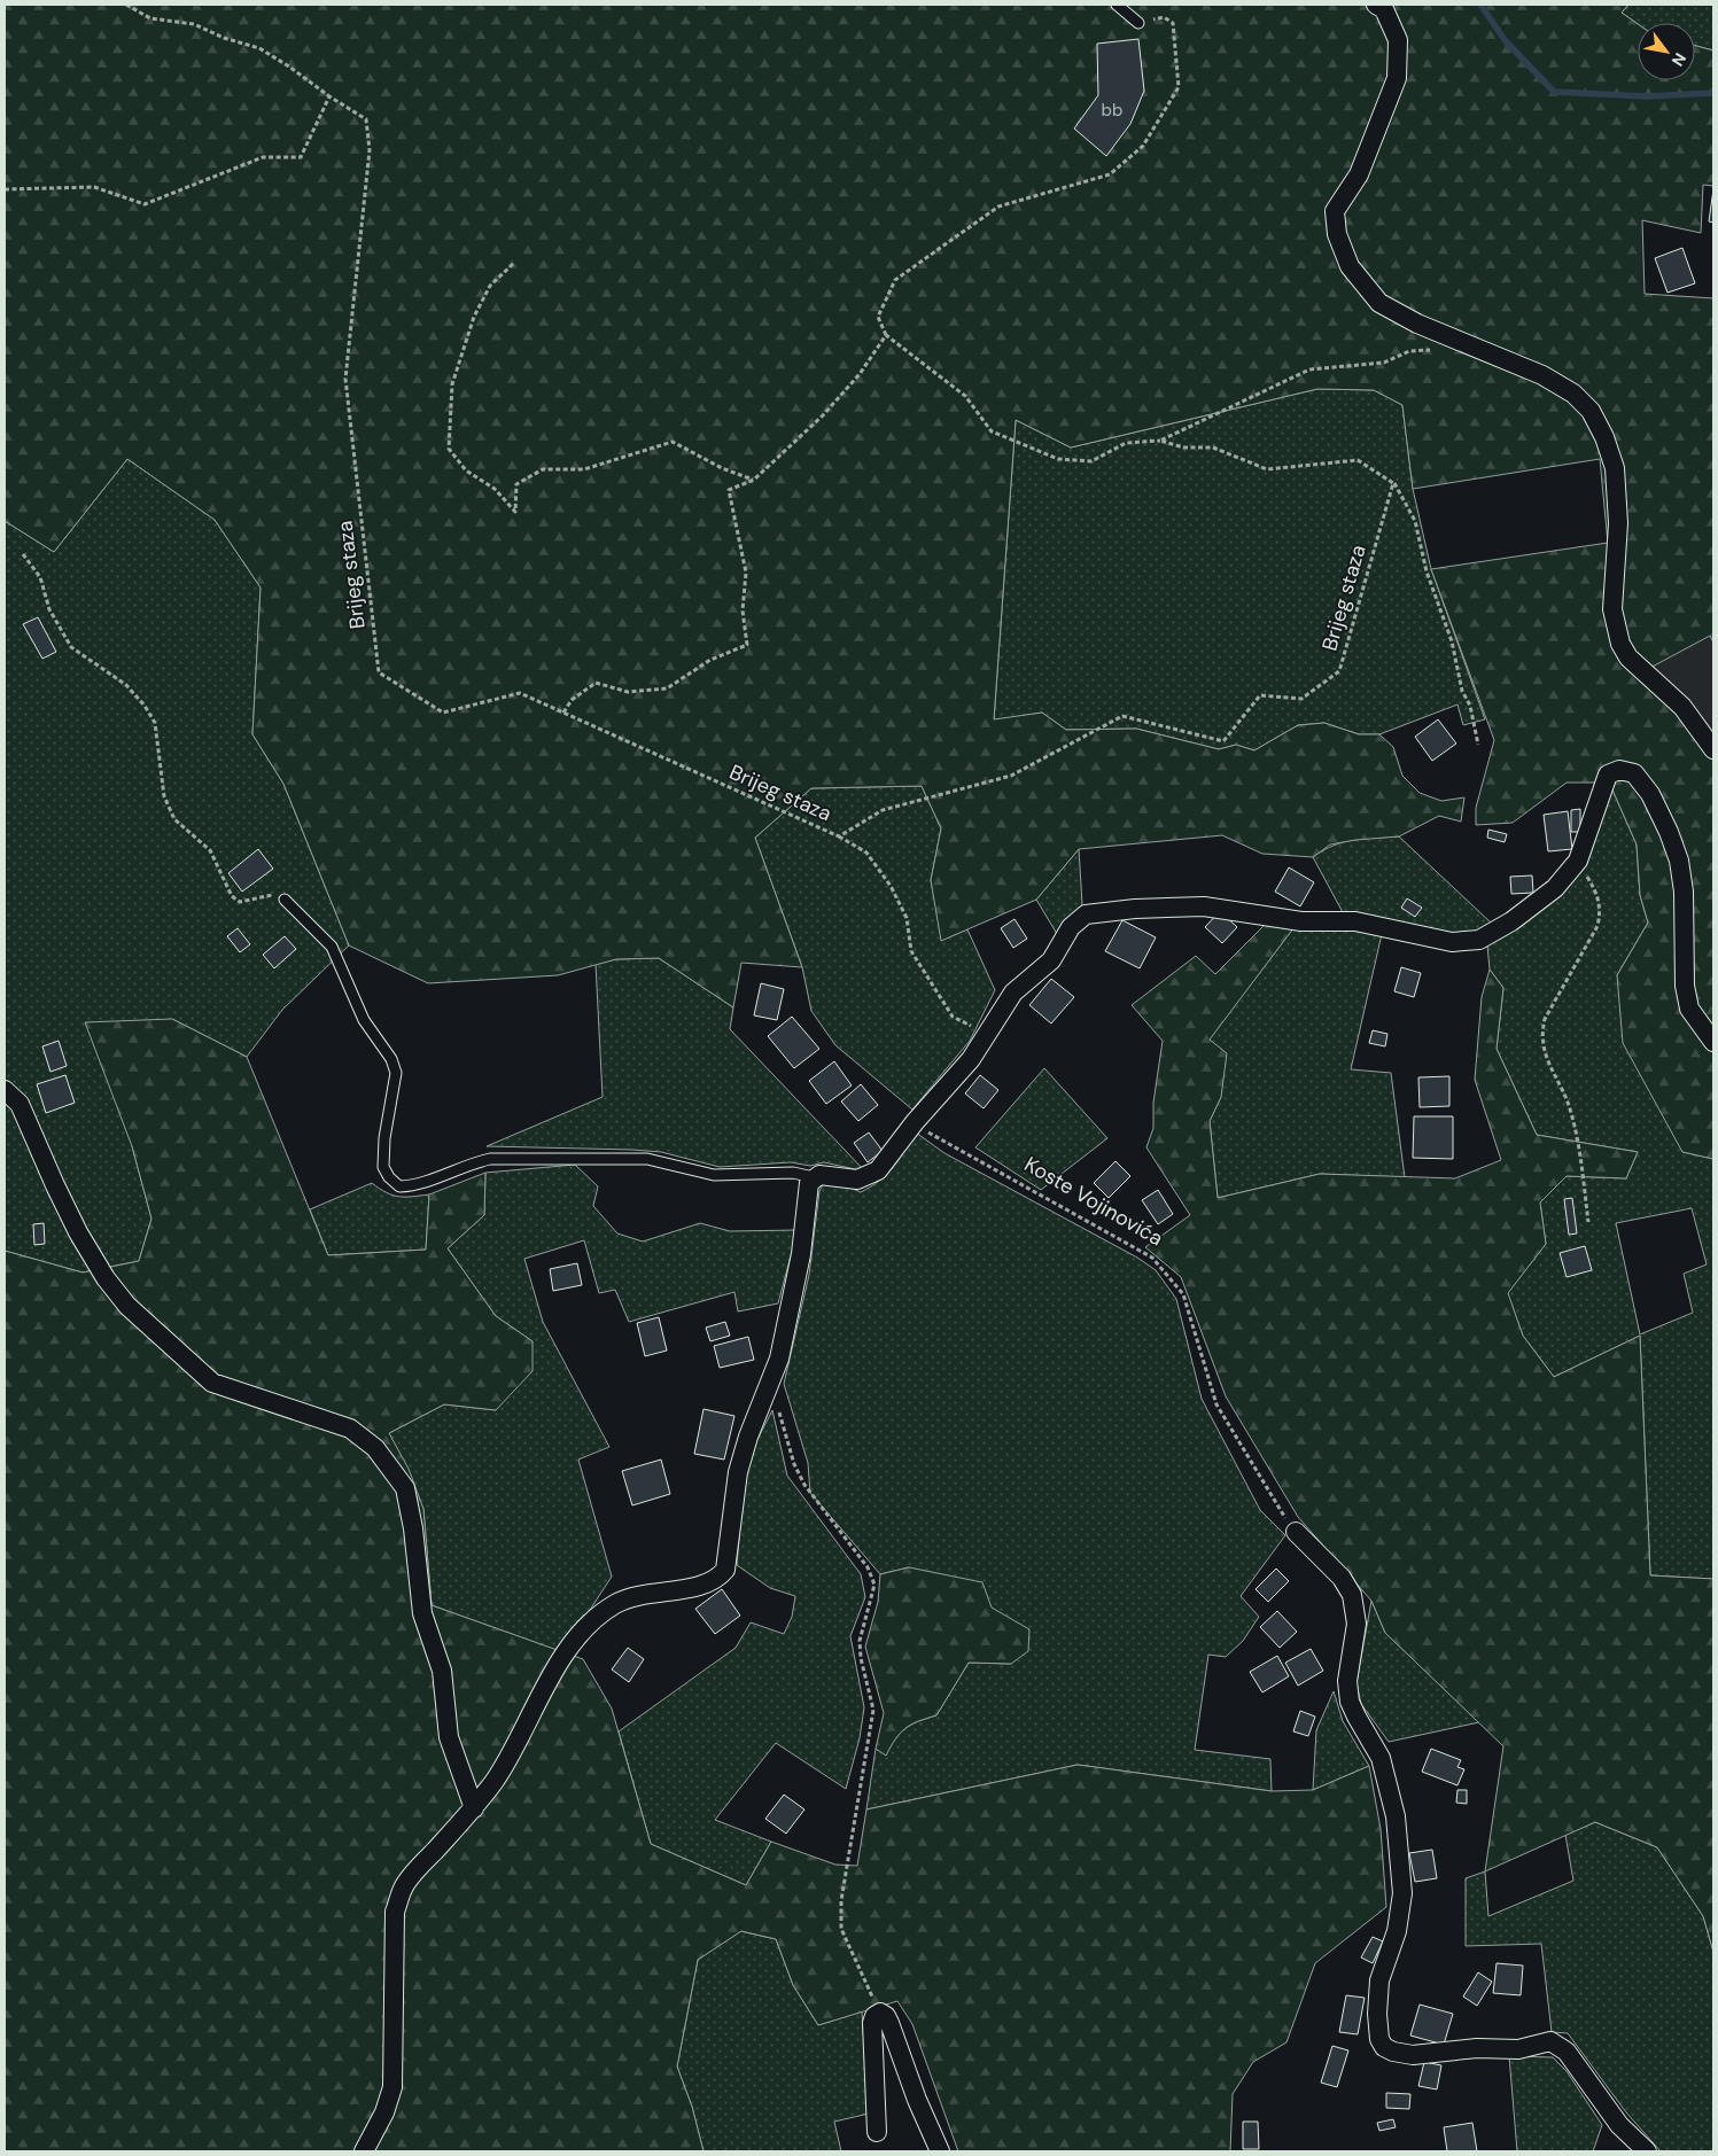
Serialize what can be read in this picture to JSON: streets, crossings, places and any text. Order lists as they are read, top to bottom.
{
  "streets": {
    "path": ["Brijeg staza", "Koste Vojinovića"]
  },
  "house_numbers": ["bb"],
  "north": "bottom right"
}
